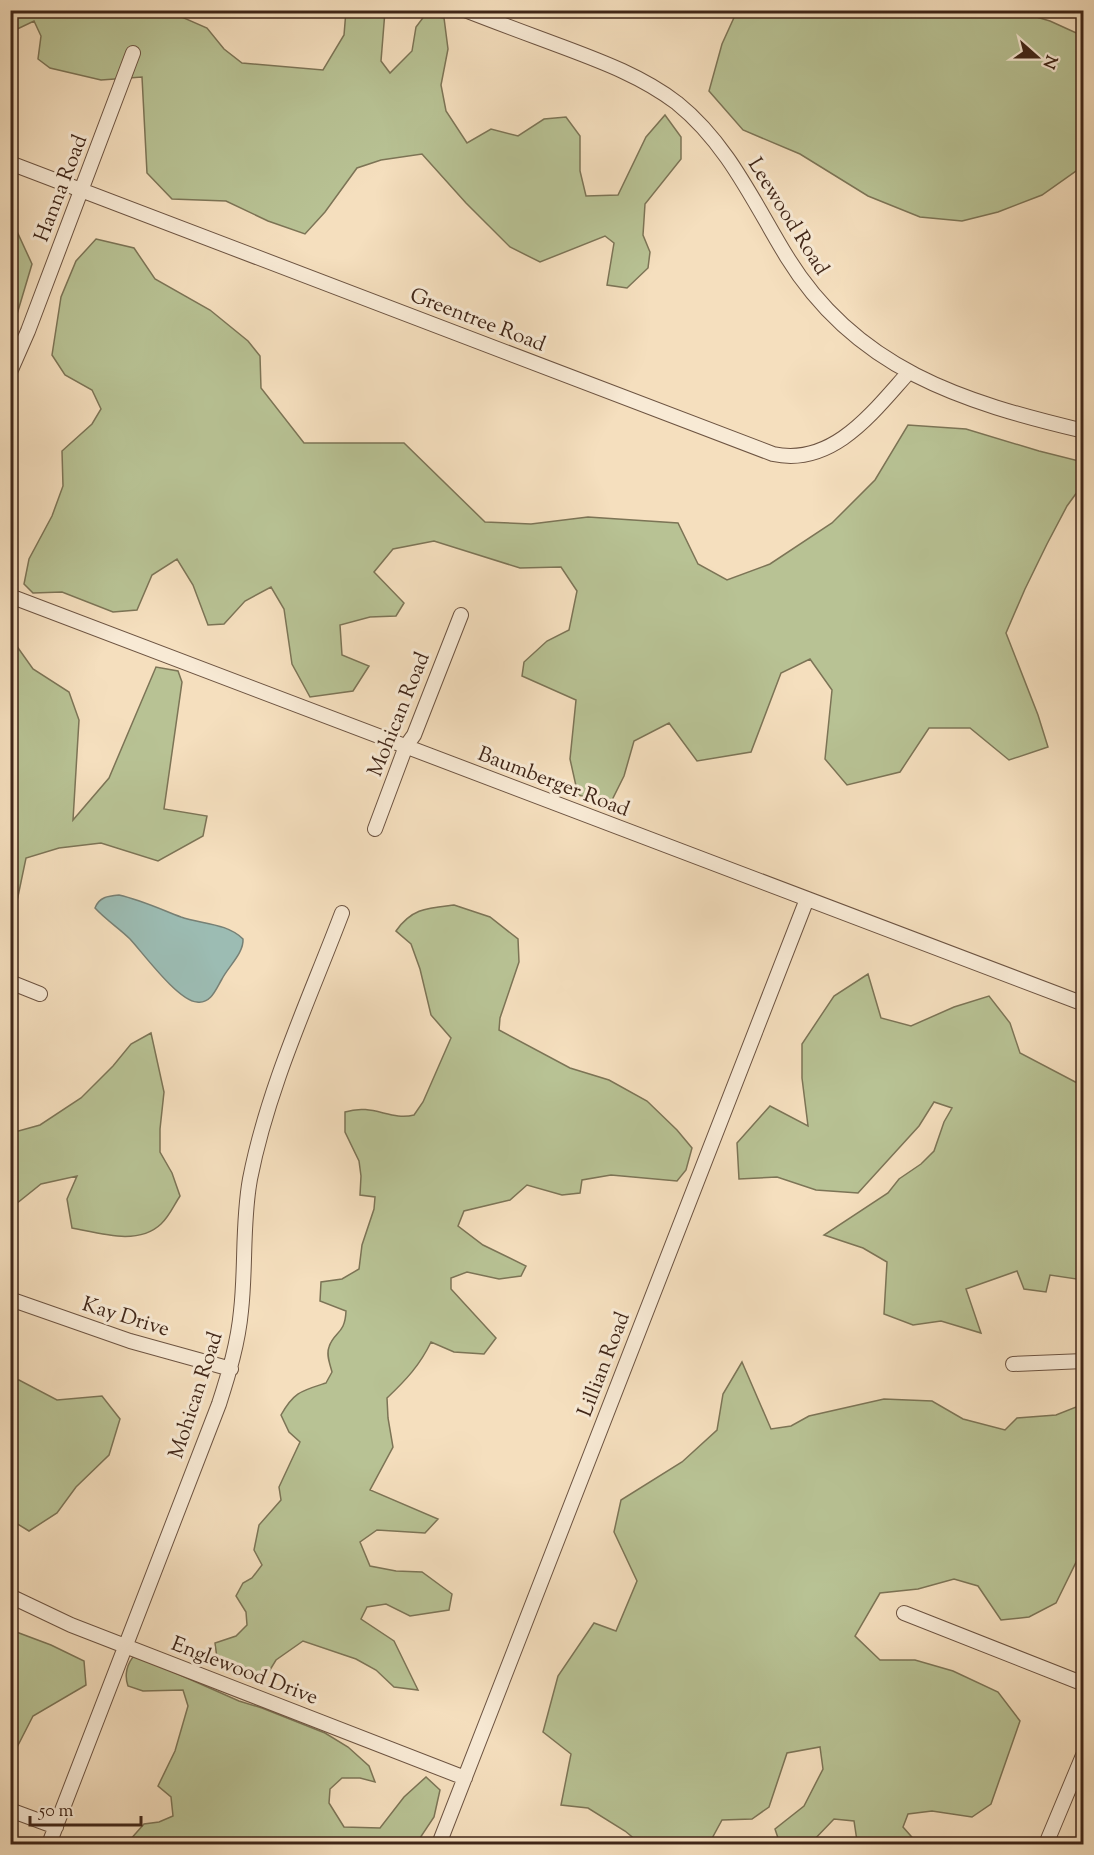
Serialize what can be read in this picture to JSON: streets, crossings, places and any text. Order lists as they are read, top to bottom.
{
  "streets": {
    "street": [
      "Hanna Road",
      "Leewood Road",
      "Greentree Road",
      "Mohican Road",
      "Baumberger Road",
      "Kay Drive",
      "Lillian Road",
      "Englewood Drive"
    ]
  },
  "crossings": [
    ["Hanna Road", "Greentree Road"],
    ["Leewood Road", "Greentree Road"],
    ["Mohican Road", "Baumberger Road"],
    ["Mohican Road", "Kay Drive"],
    ["Mohican Road", "Englewood Drive"],
    ["Baumberger Road", "Lillian Road"],
    ["Lillian Road", "Englewood Drive"]
  ],
  "scale_bar": "50 m",
  "north": "right"
}
